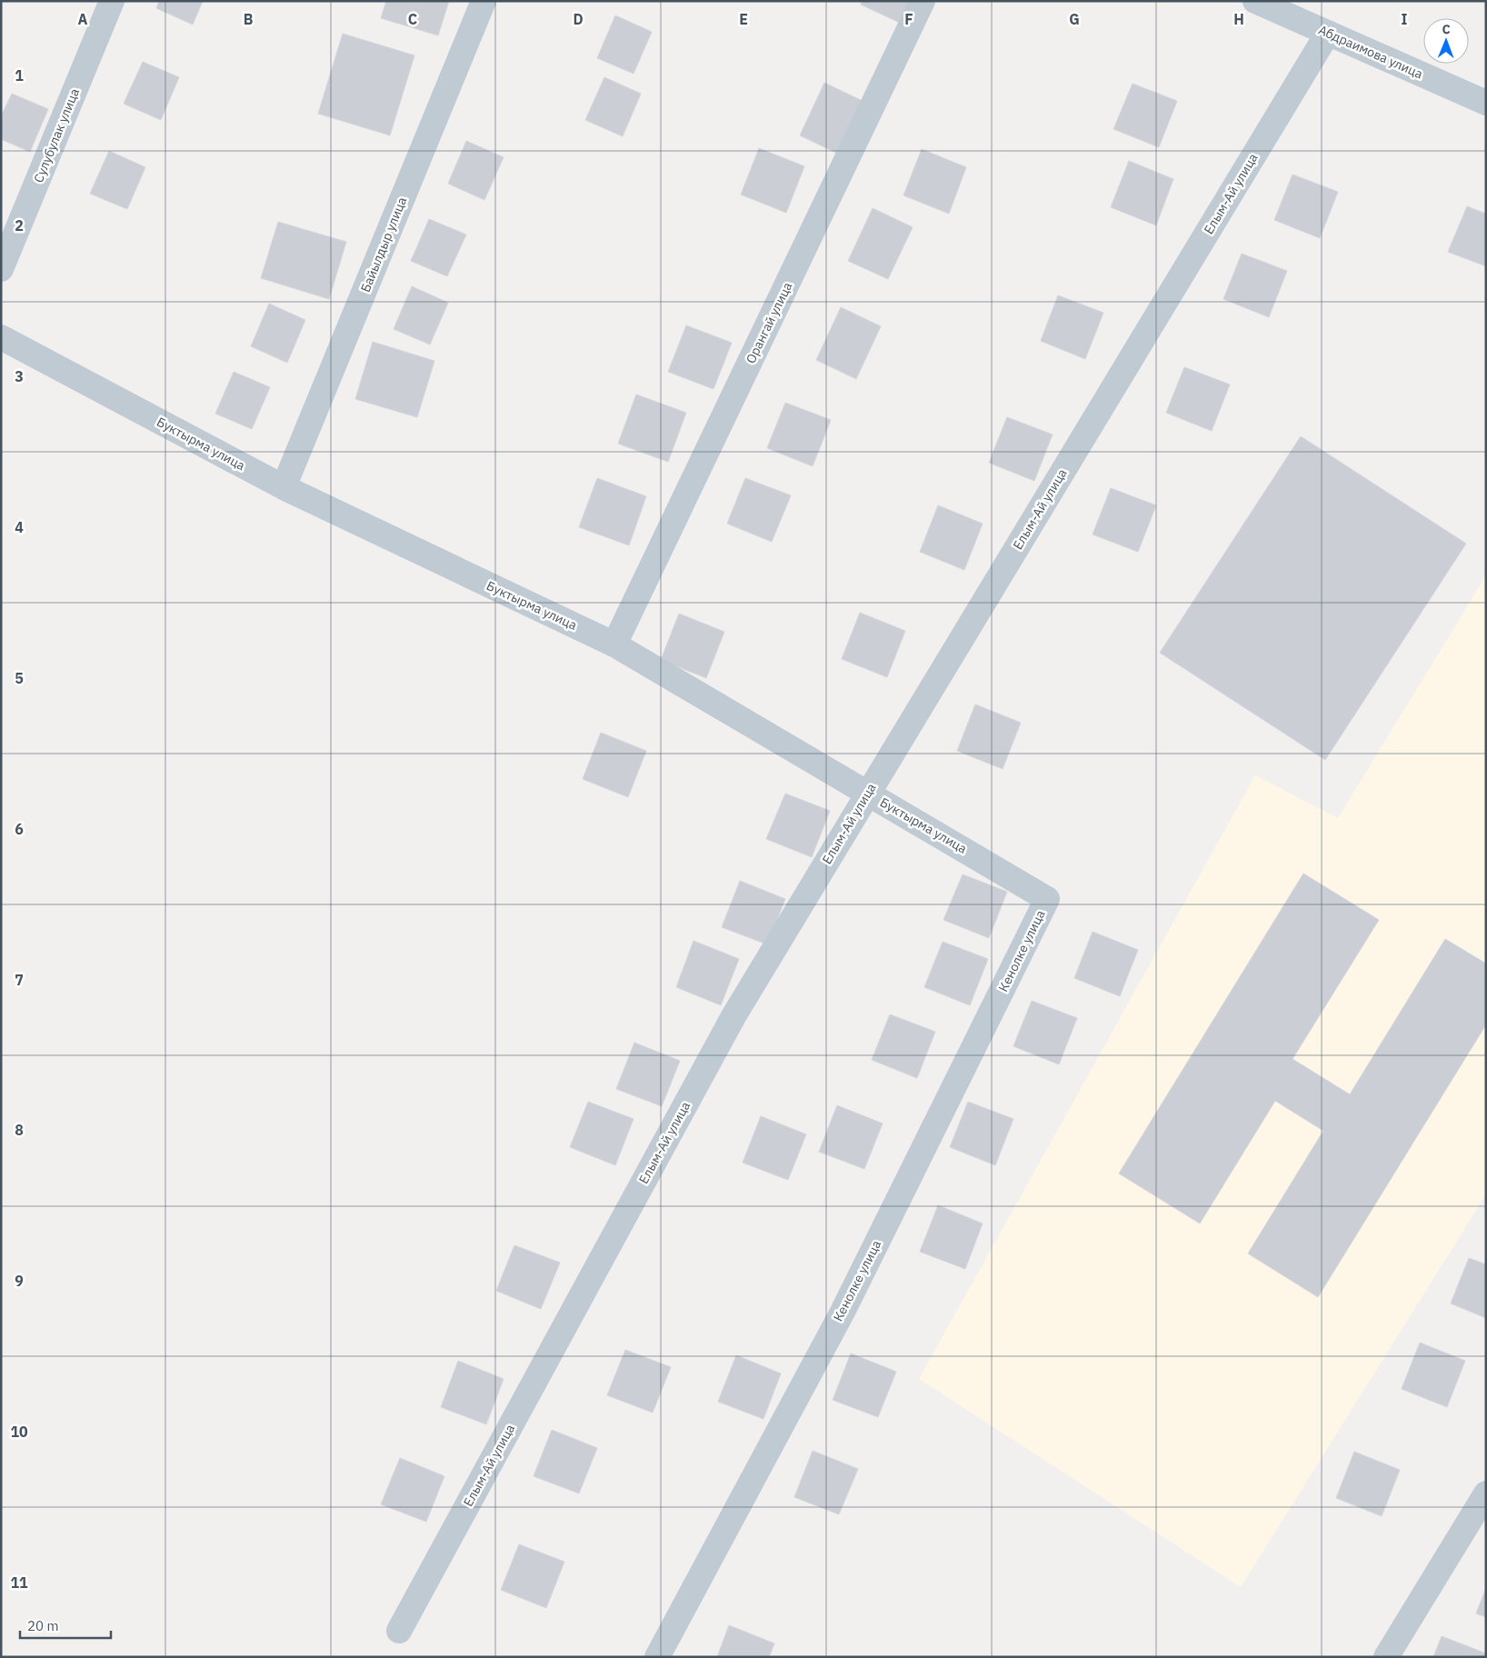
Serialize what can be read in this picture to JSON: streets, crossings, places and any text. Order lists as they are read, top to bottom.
{
  "streets": {
    "street": [
      "Абдраимова улица",
      "Сулубулак улица",
      "Елым-Ай улица",
      "Байылдыр улица",
      "Орангай улица",
      "Буктырма улица",
      "Кенолке улица"
    ]
  },
  "crossings": [
    ["Абдраимова улица", "Елым-Ай улица"],
    ["Елым-Ай улица", "Буктырма улица"],
    ["Байылдыр улица", "Буктырма улица"],
    ["Орангай улица", "Буктырма улица"],
    ["Буктырма улица", "Кенолке улица"]
  ],
  "scale_bar": "20 m",
  "north": "top",
  "grid": {
    "columns": [
      "A",
      "B",
      "C",
      "D",
      "E",
      "F",
      "G",
      "H",
      "I"
    ],
    "rows": [
      "1",
      "2",
      "3",
      "4",
      "5",
      "6",
      "7",
      "8",
      "9",
      "10",
      "11"
    ]
  }
}
